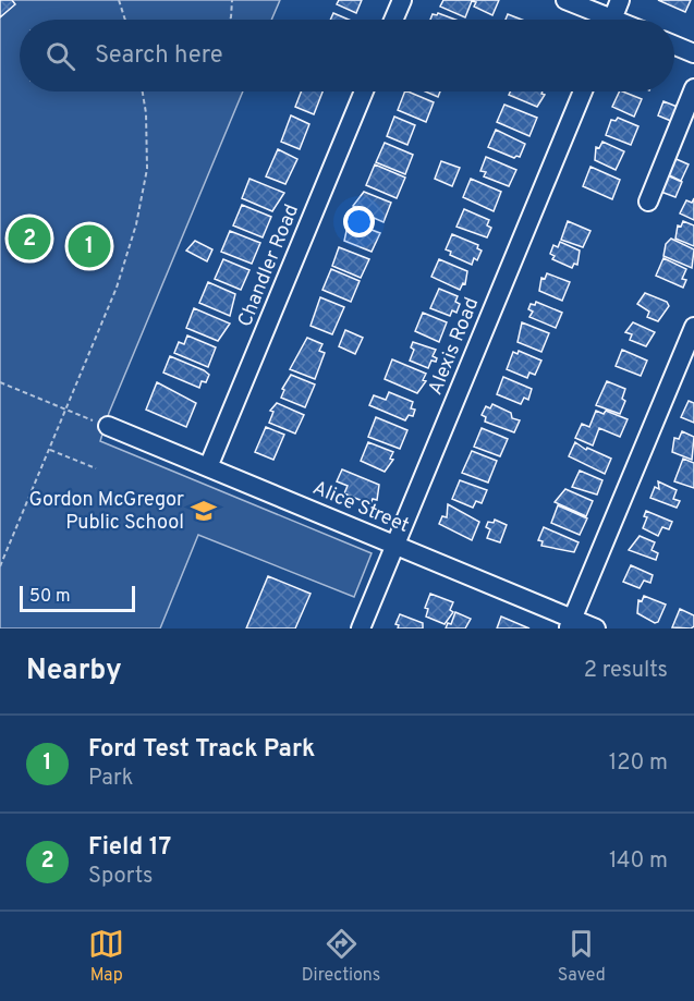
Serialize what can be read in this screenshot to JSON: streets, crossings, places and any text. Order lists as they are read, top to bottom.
{
  "streets": {
    "street": ["Chandler Road", "Alexis Road", "Alice Street"]
  },
  "crossings": [
    ["Chandler Road", "Alice Street"],
    ["Alexis Road", "Alice Street"]
  ],
  "places": {
    "school or university": ["Gordon McGregor Public School"]
  },
  "scale_bar": "50 m",
  "page": {
    "search": "Search here",
    "pins": ["2", "1"],
    "scale": "50 m",
    "heading": ["Nearby", "2 results"],
    "list": [
      {
        "mark": "1",
        "name": "Ford Test Track Park",
        "note": "Park",
        "value": "120 m"
      },
      {
        "mark": "2",
        "name": "Field 17",
        "note": "Sports",
        "value": "140 m"
      }
    ],
    "nav": ["Map", "Directions", "Saved"]
  }
}
